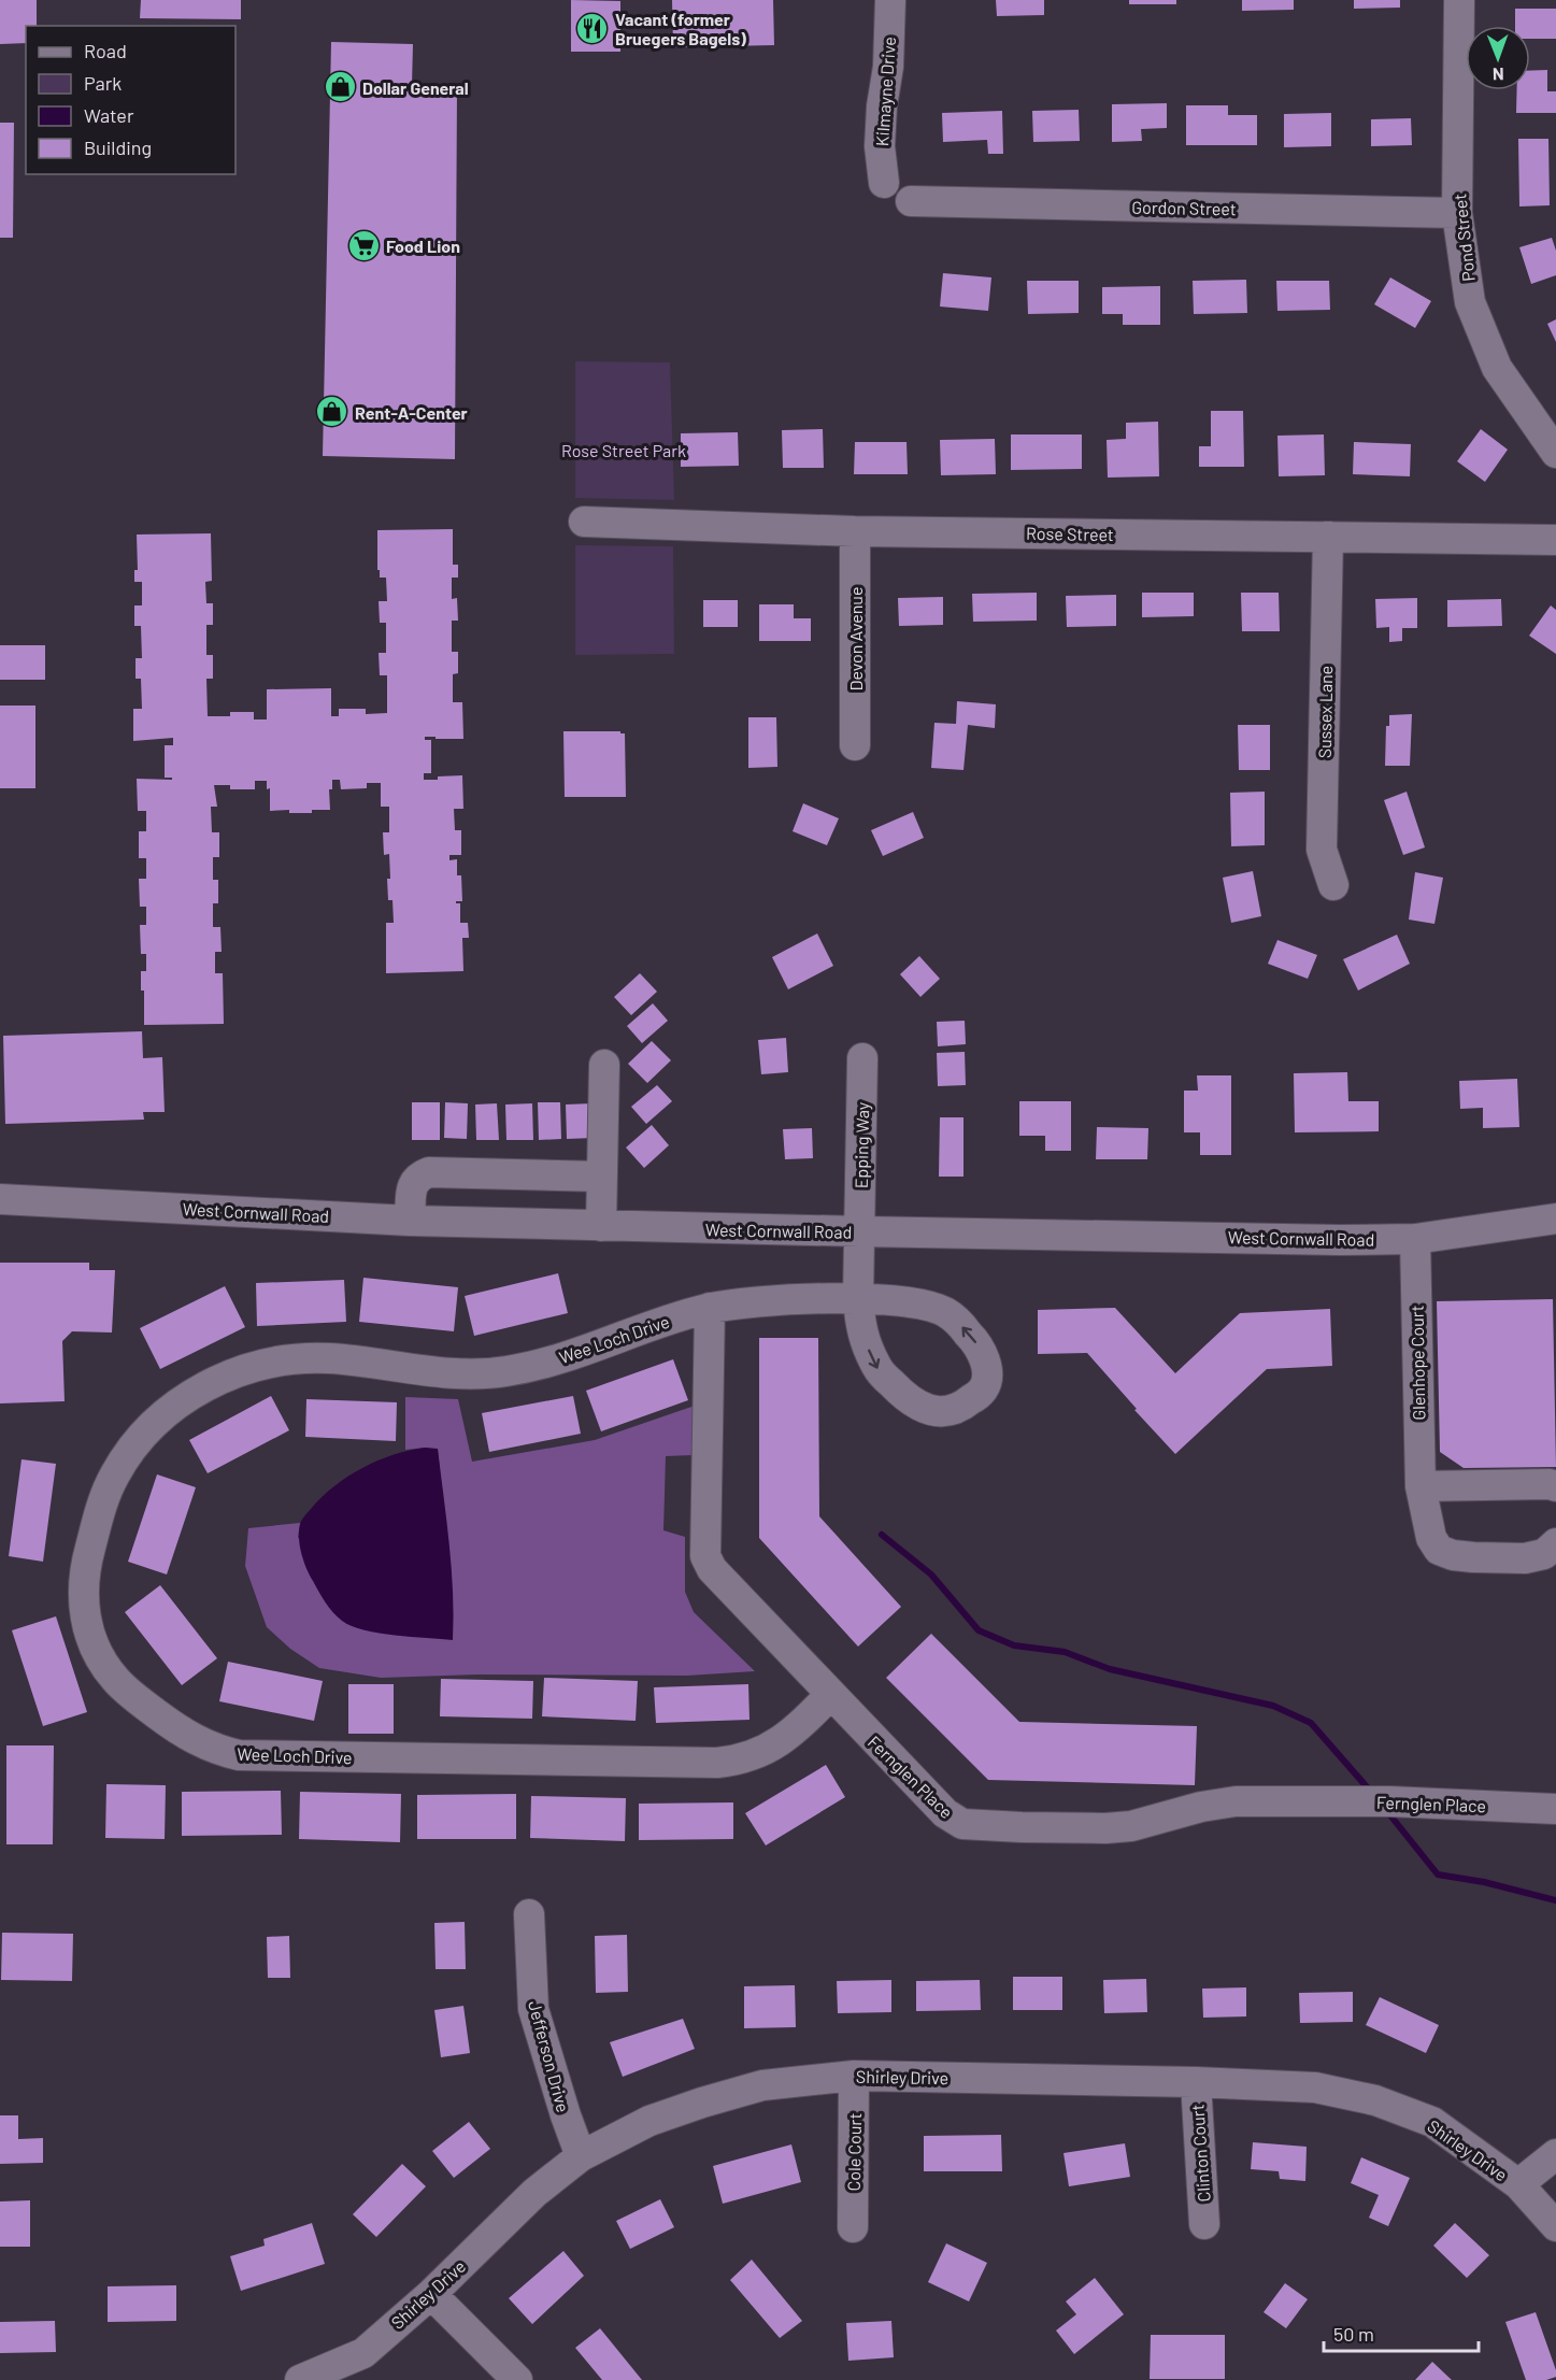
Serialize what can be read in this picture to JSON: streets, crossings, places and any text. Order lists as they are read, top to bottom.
{
  "streets": {
    "street": [
      "Kilmayne Drive",
      "Gordon Street",
      "Pond Street",
      "Rose Street",
      "Devon Avenue",
      "Sussex Lane",
      "Epping Way",
      "West Cornwall Road",
      "Wee Loch Drive",
      "Glenhope Court",
      "Fernglen Place",
      "Jefferson Drive",
      "Shirley Drive",
      "Cole Court",
      "Clinton Court"
    ]
  },
  "crossings": [
    ["Gordon Street", "Pond Street"],
    ["Rose Street", "Devon Avenue"],
    ["Rose Street", "Sussex Lane"],
    ["Epping Way", "West Cornwall Road"],
    ["Epping Way", "Wee Loch Drive"],
    ["West Cornwall Road", "Glenhope Court"],
    ["Wee Loch Drive", "Fernglen Place"],
    ["Jefferson Drive", "Shirley Drive"],
    ["Shirley Drive", "Cole Court"],
    ["Shirley Drive", "Clinton Court"]
  ],
  "parks": ["Rose Street Park"],
  "places": {
    "restaurant": ["Vacant (former Bruegers Bagels)"],
    "shop": ["Dollar General", "Rent-A-Center"],
    "supermarket": ["Food Lion"]
  },
  "legend": [
    "Road",
    "Park",
    "Water",
    "Building"
  ],
  "scale_bar": "50 m",
  "north": "bottom"
}
